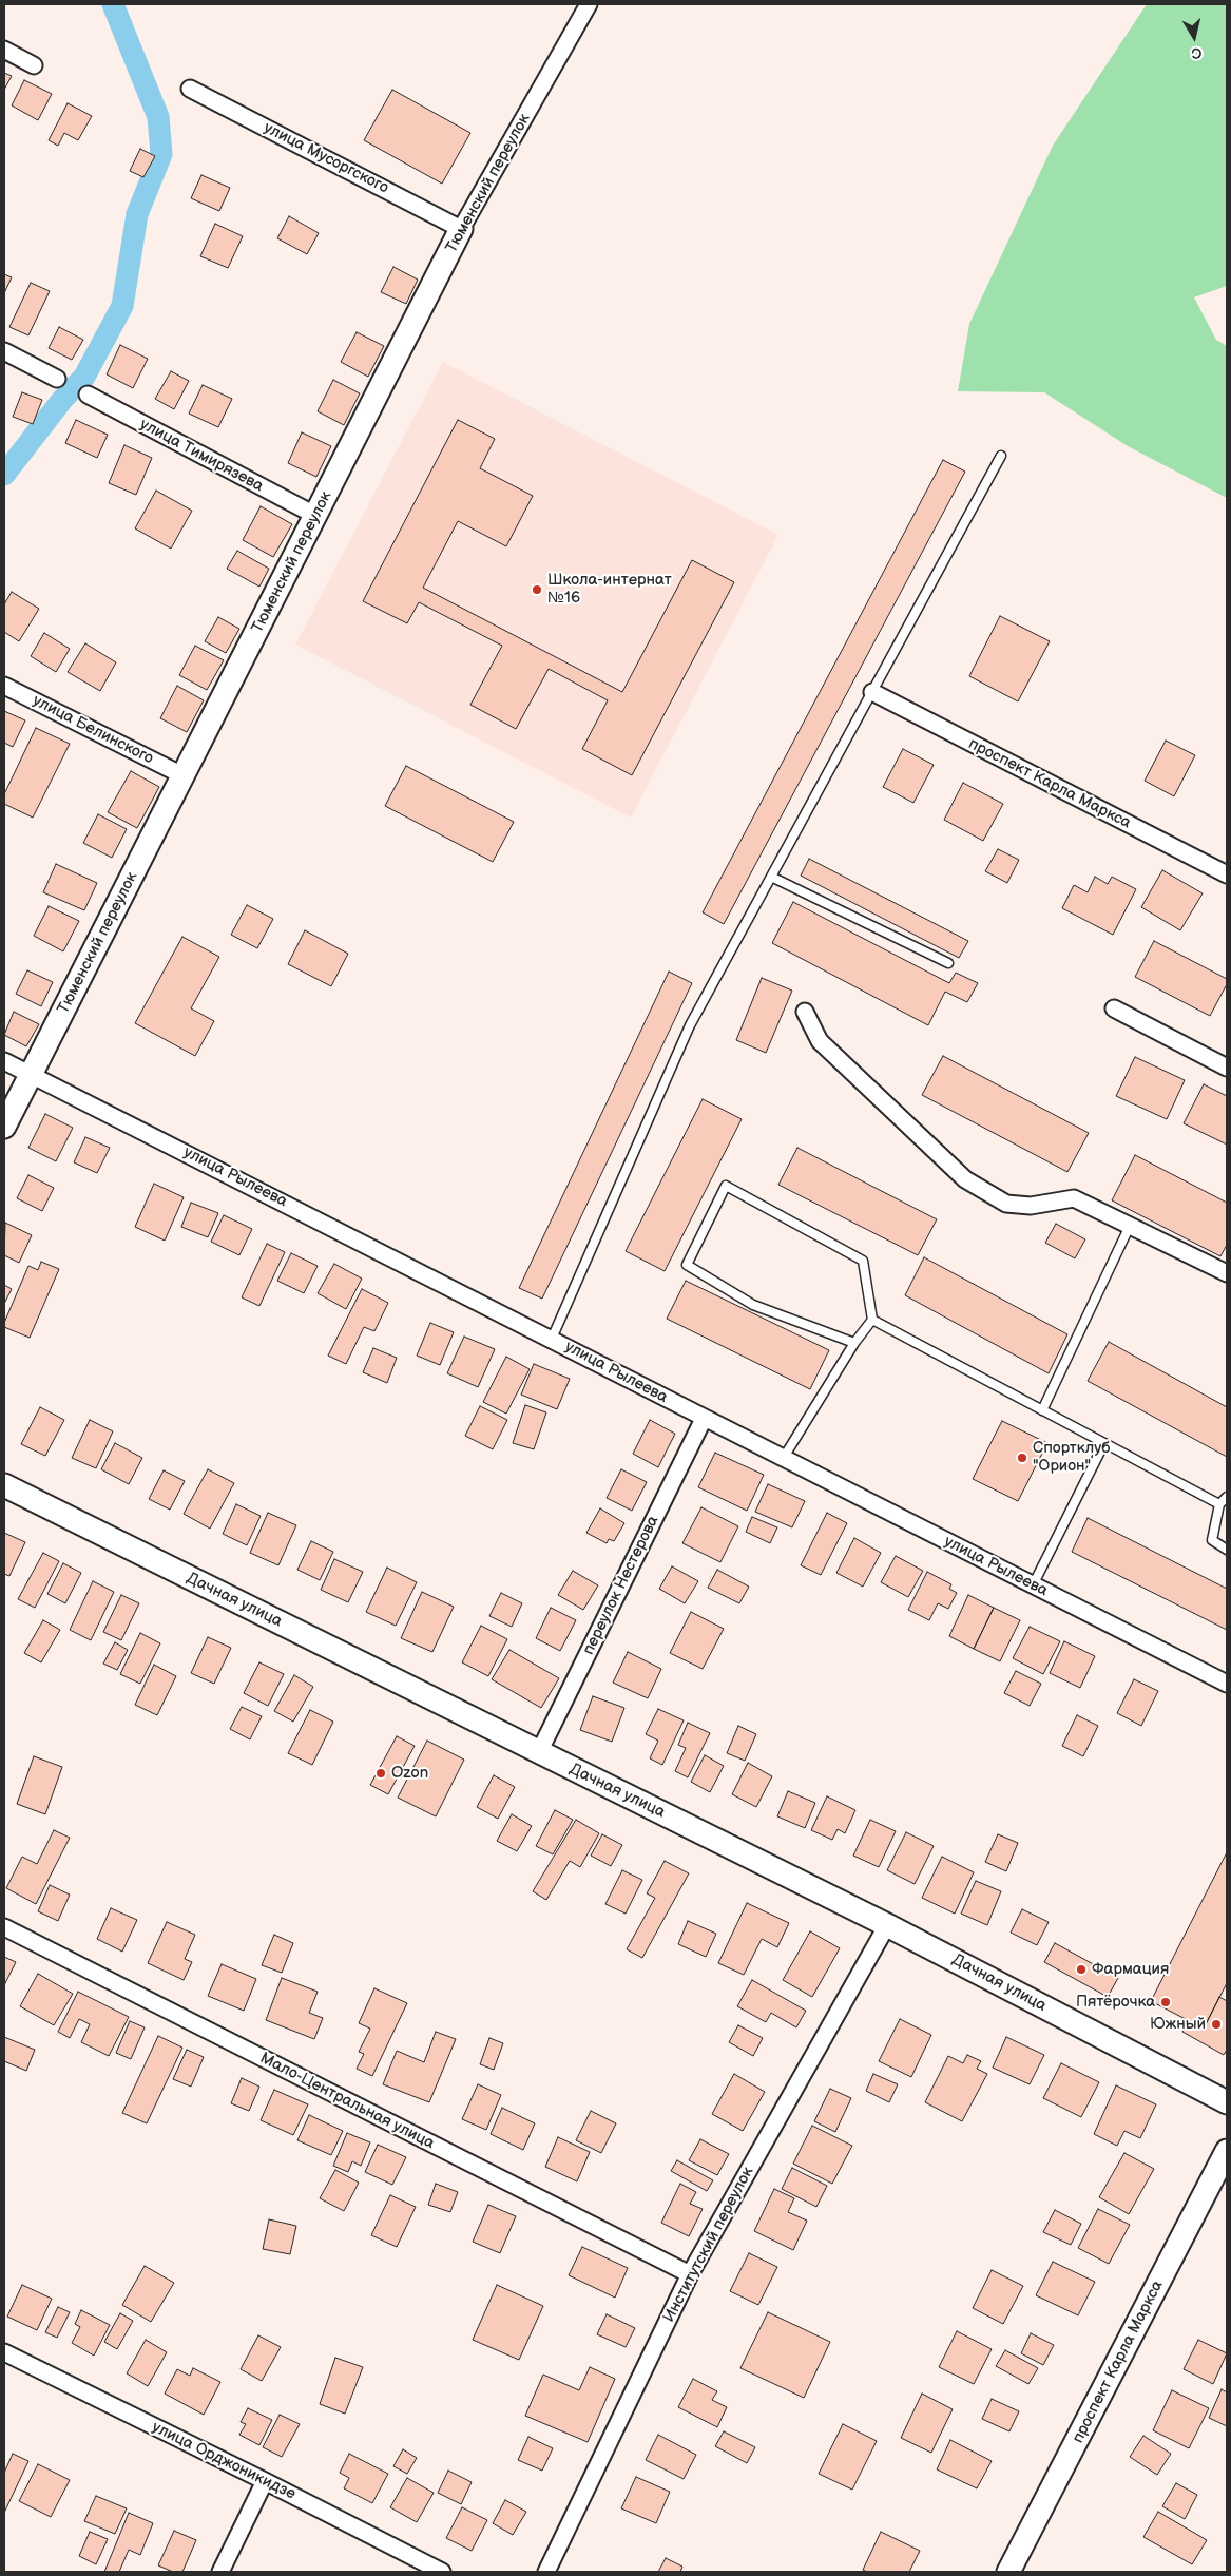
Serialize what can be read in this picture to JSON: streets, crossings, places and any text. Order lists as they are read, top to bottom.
{
  "streets": {
    "street": [
      "улица Мусоргского",
      "Тюменский переулок",
      "улица Тимирязева",
      "улица Белинского",
      "проспект Карла Маркса",
      "улица Рылеева",
      "переулок Нестерова",
      "Дачная улица",
      "Мало-Центральная улица",
      "Институтский переулок",
      "улица Орджоникидзе"
    ]
  },
  "crossings": [
    ["улица Мусоргского", "Тюменский переулок"],
    ["Тюменский переулок", "улица Тимирязева"],
    ["Тюменский переулок", "улица Белинского"],
    ["Тюменский переулок", "улица Рылеева"],
    ["улица Рылеева", "переулок Нестерова"],
    ["переулок Нестерова", "Дачная улица"],
    ["Дачная улица", "Институтский переулок"],
    ["Мало-Центральная улица", "Институтский переулок"]
  ],
  "places": [
    "Школа-интернат №16",
    "Спортклуб \"Орион\"",
    "Ozon",
    "Фармация",
    "Пятёрочка",
    "Южный"
  ],
  "north": "bottom"
}
